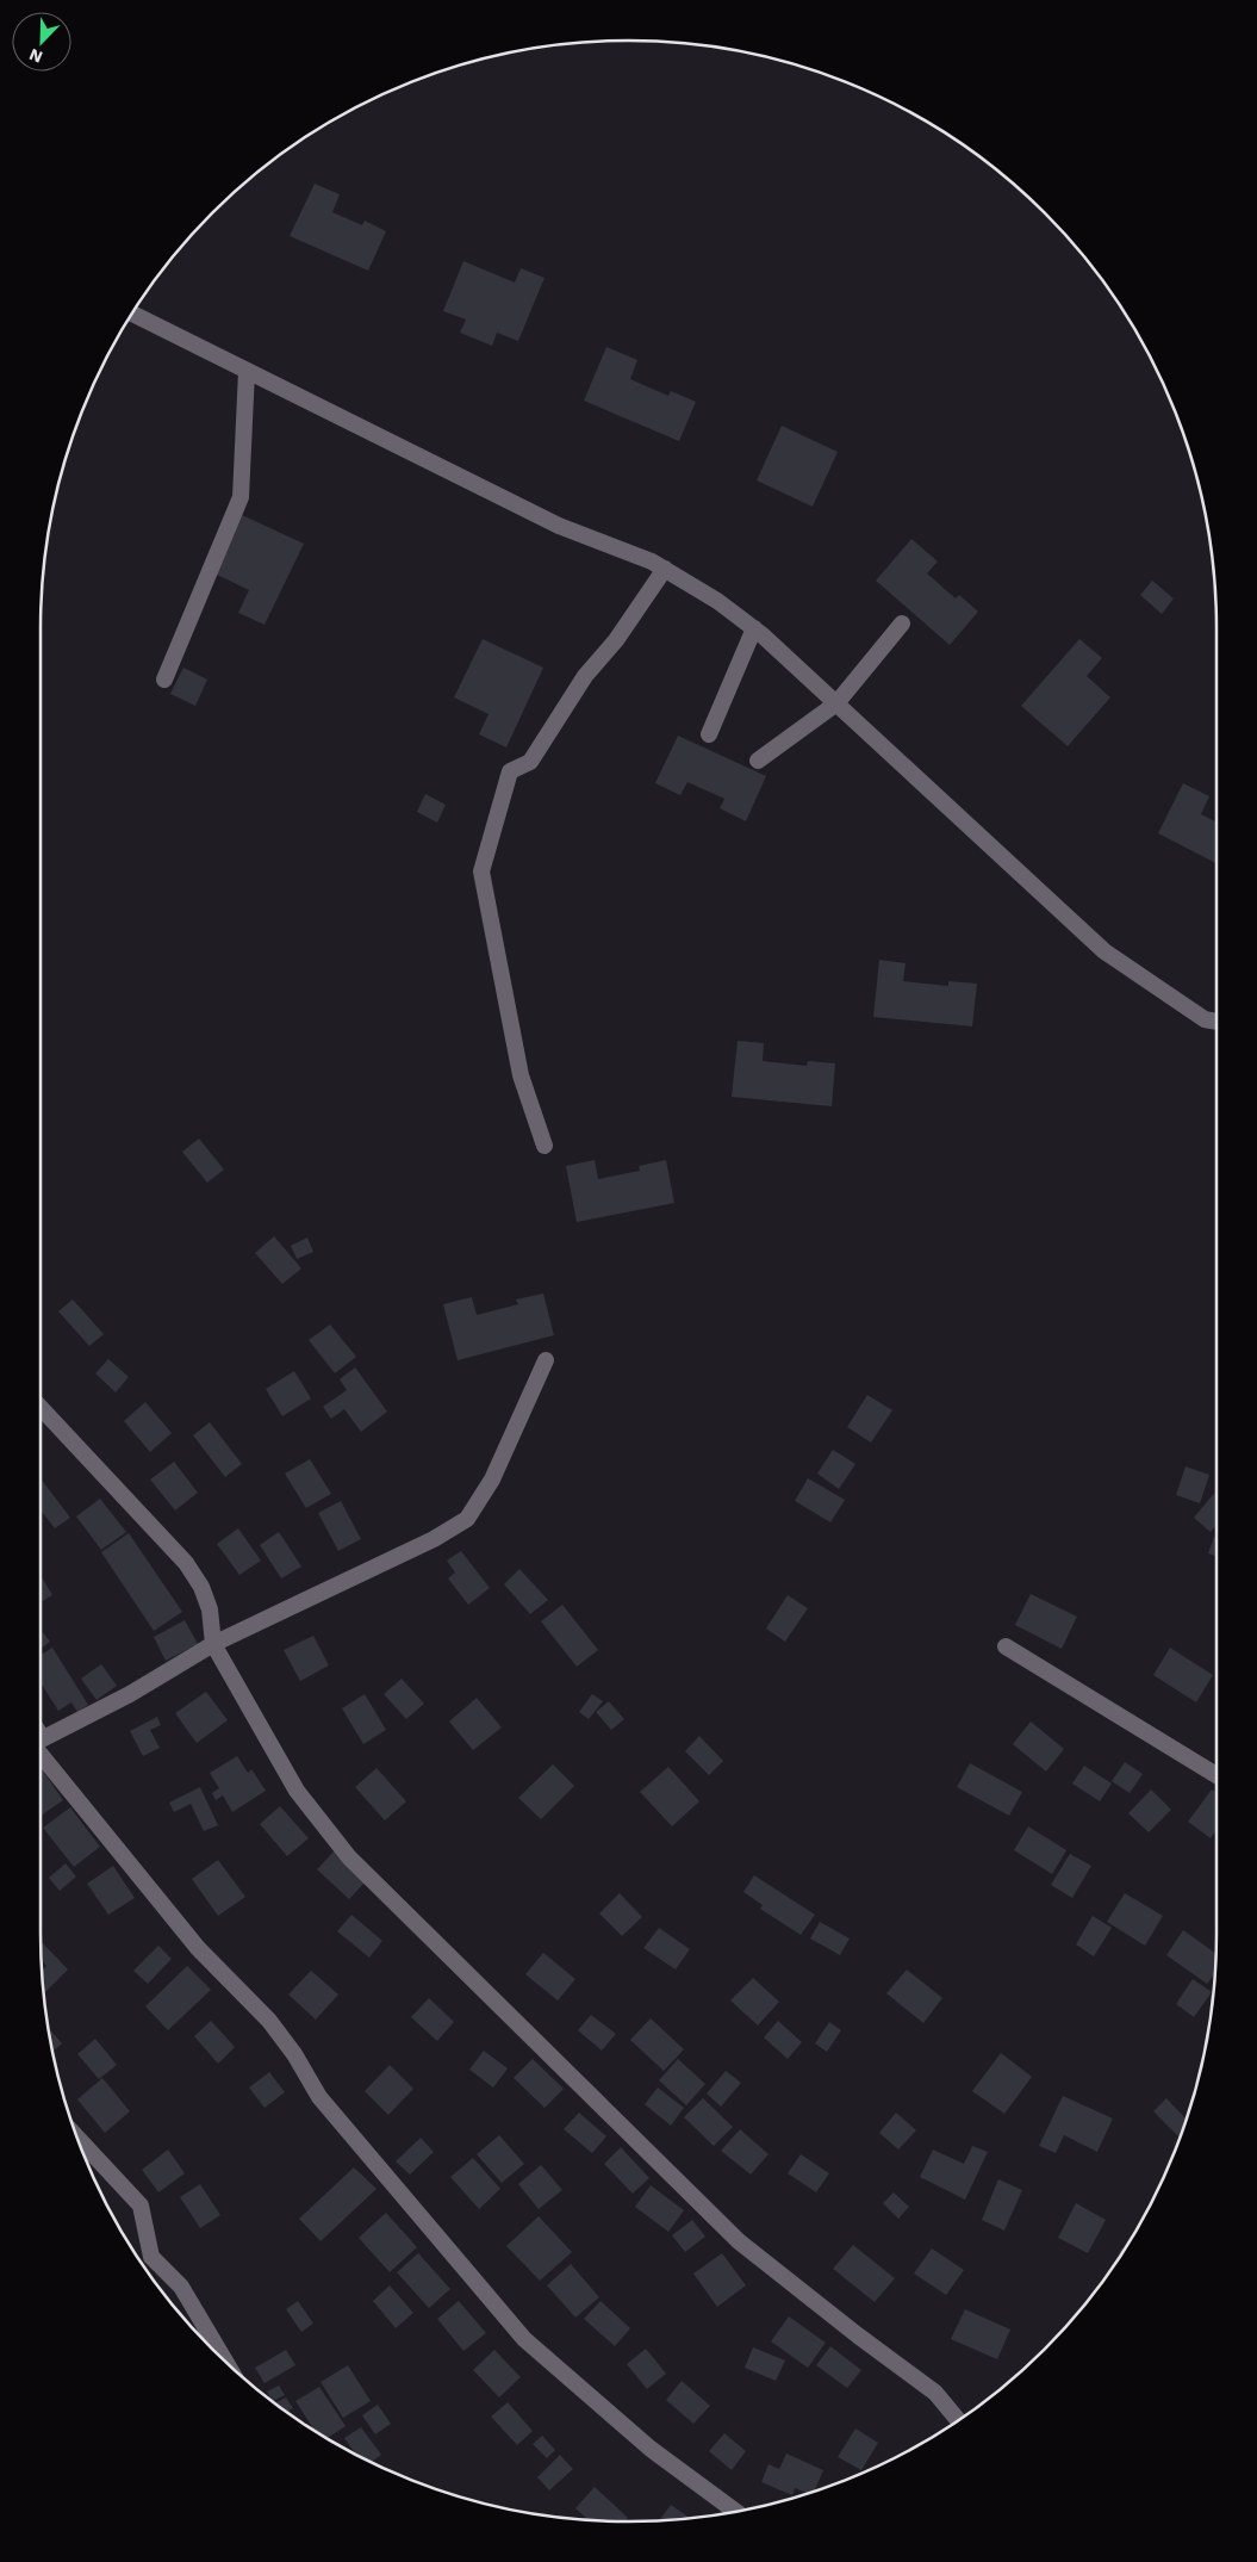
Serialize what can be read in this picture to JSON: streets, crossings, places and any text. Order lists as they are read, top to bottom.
{
  "north": "bottom left"
}
